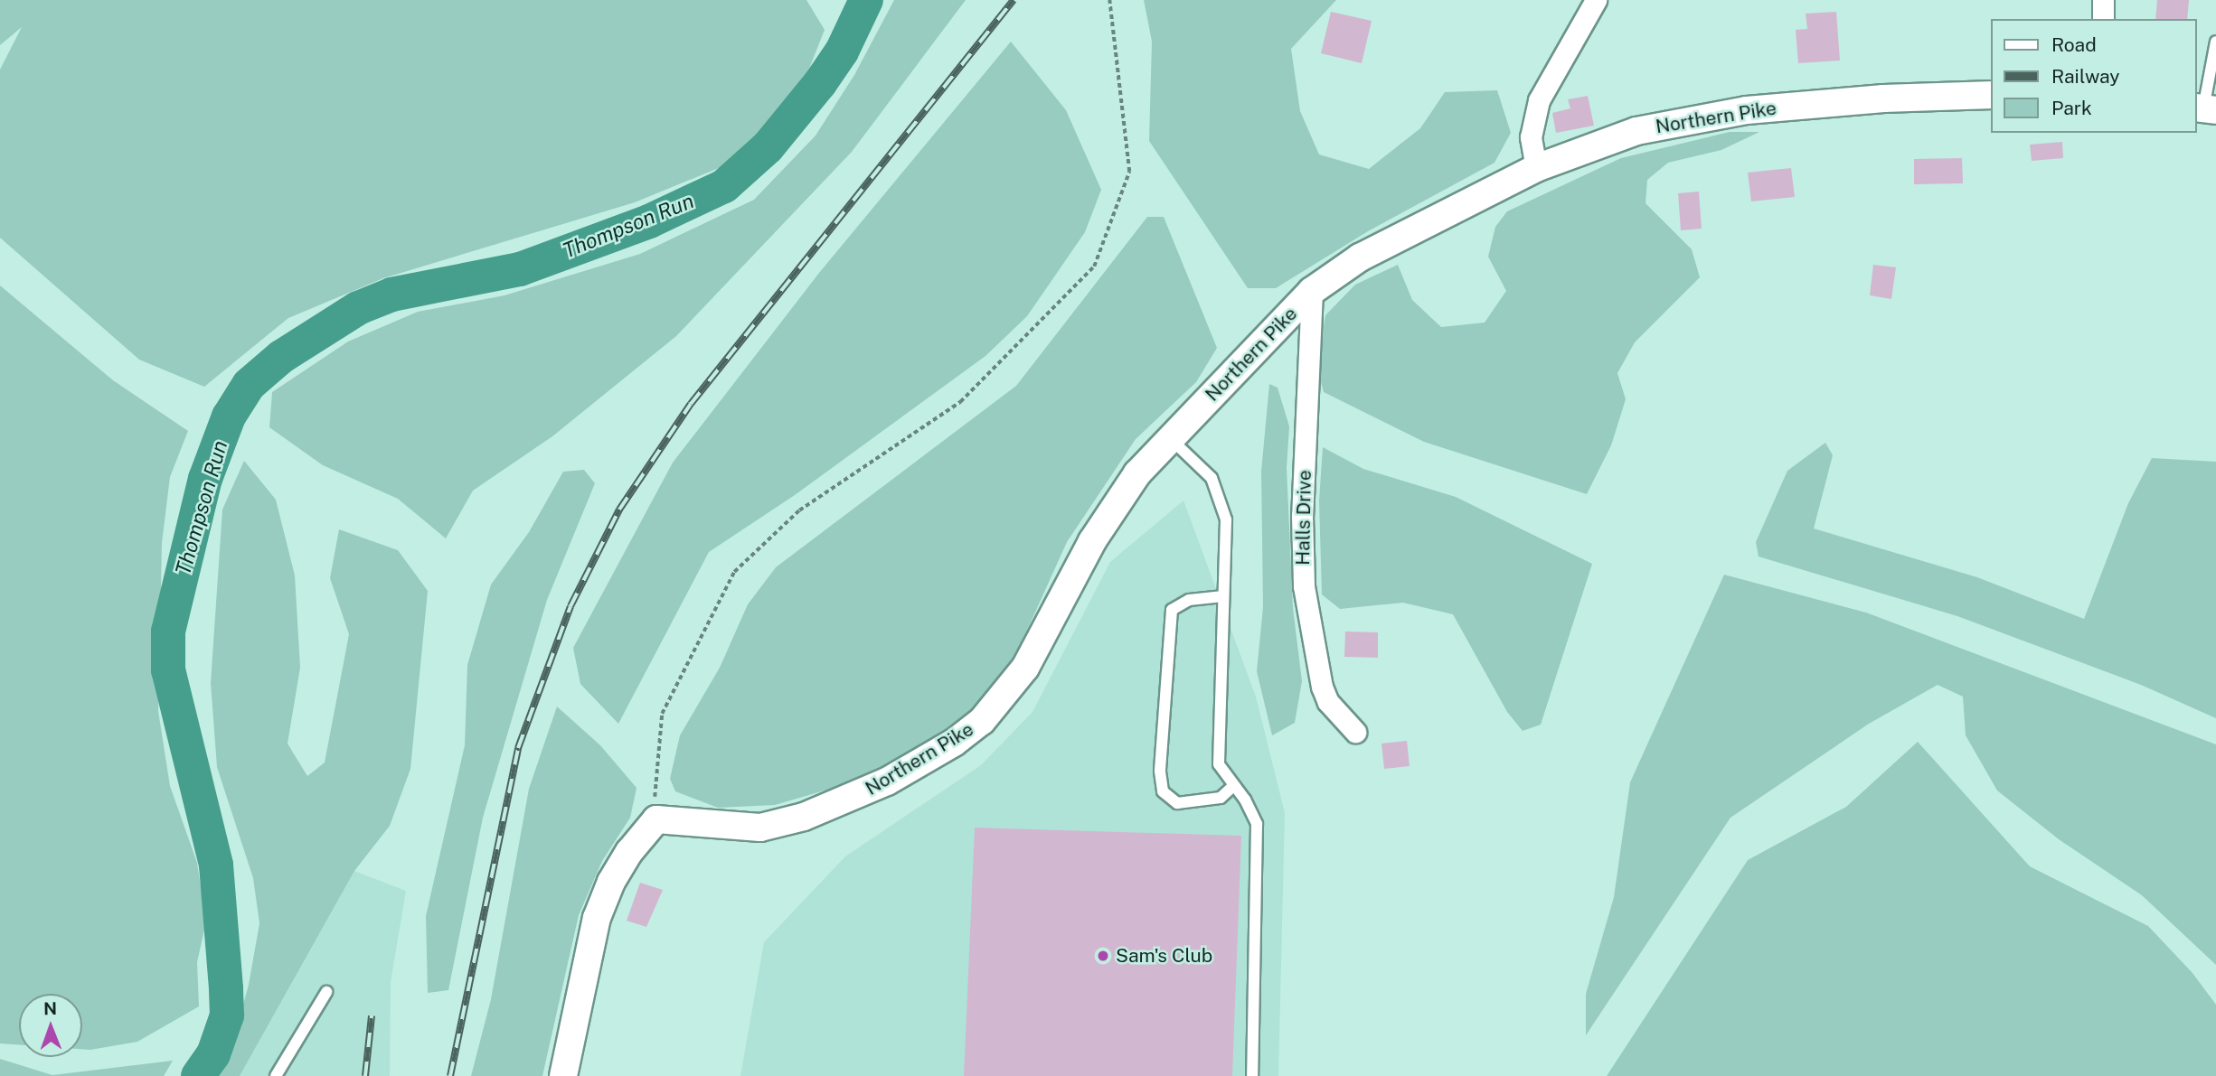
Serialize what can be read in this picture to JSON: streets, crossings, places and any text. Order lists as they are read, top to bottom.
{
  "streets": {
    "street": ["Northern Pike", "Halls Drive"]
  },
  "crossings": [
    ["Northern Pike", "Halls Drive"]
  ],
  "water": ["Thompson Run"],
  "places": ["Sam's Club"],
  "legend": ["Road", "Railway", "Park"],
  "north": "top"
}
